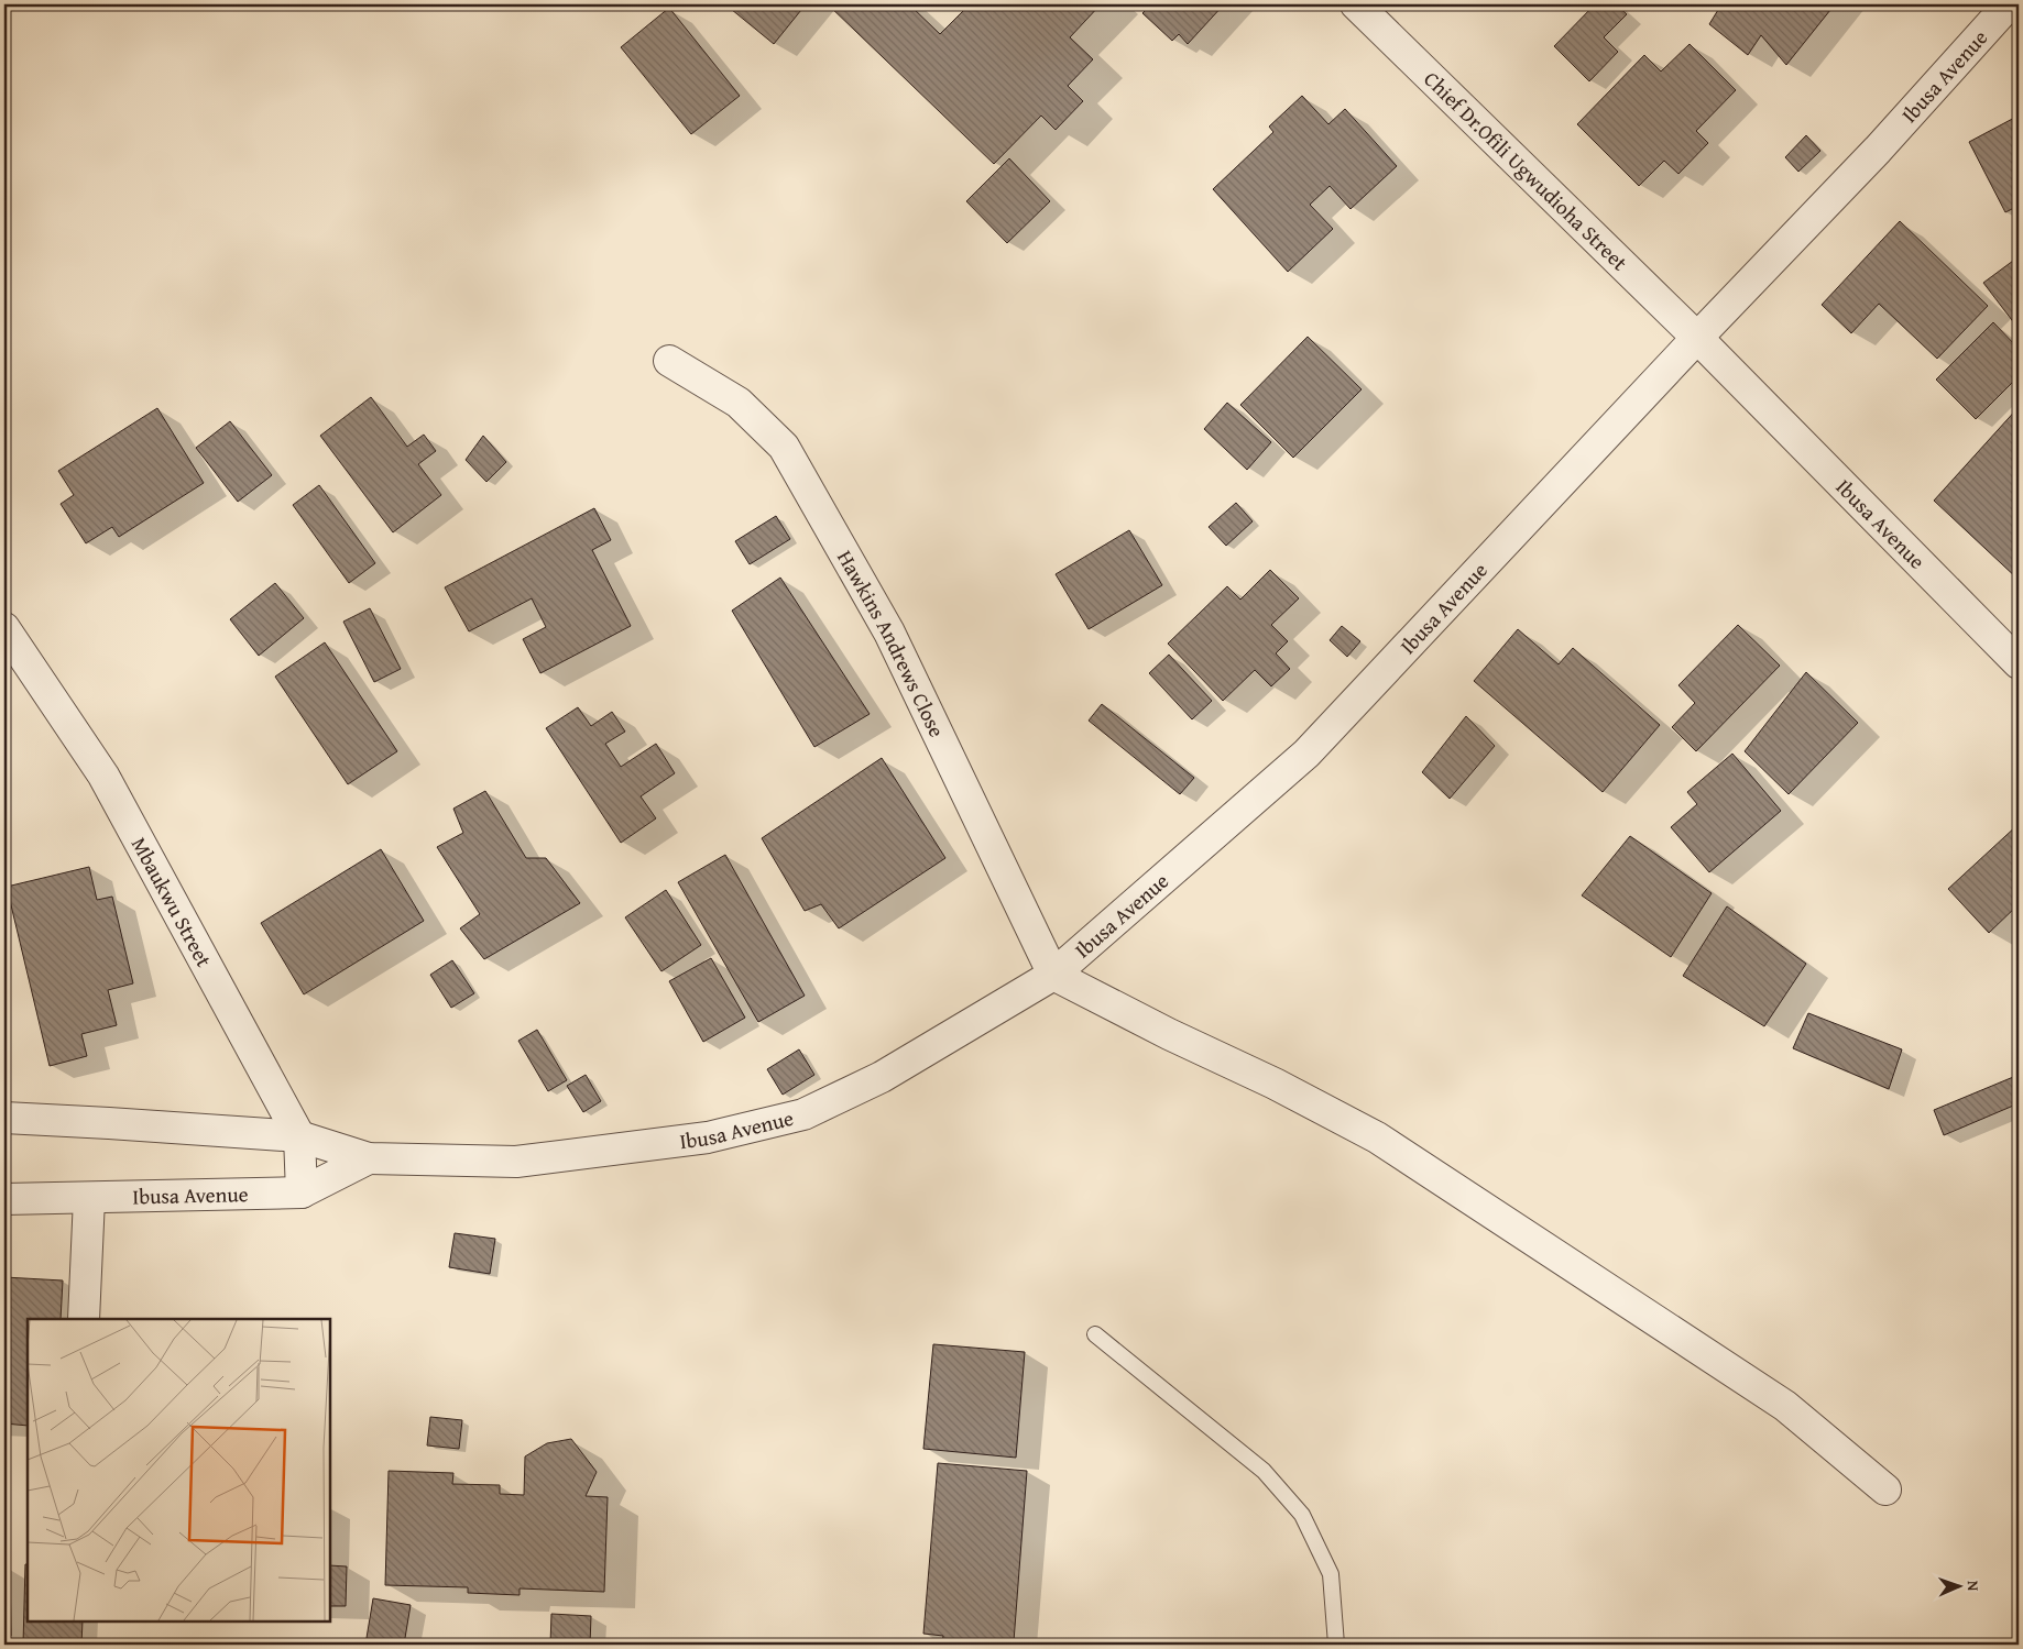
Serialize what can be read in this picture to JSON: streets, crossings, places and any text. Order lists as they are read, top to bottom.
{
  "streets": {
    "street": [
      "Ibusa Avenue",
      "Chief Dr.Ofili Ugwudioha Street",
      "Hawkins Andrews Close",
      "Mbaukwu Street"
    ]
  },
  "crossings": [
    ["Ibusa Avenue", "Chief Dr.Ofili Ugwudioha Street"],
    ["Ibusa Avenue", "Hawkins Andrews Close"],
    ["Ibusa Avenue", "Mbaukwu Street"]
  ],
  "north": "right"
}
